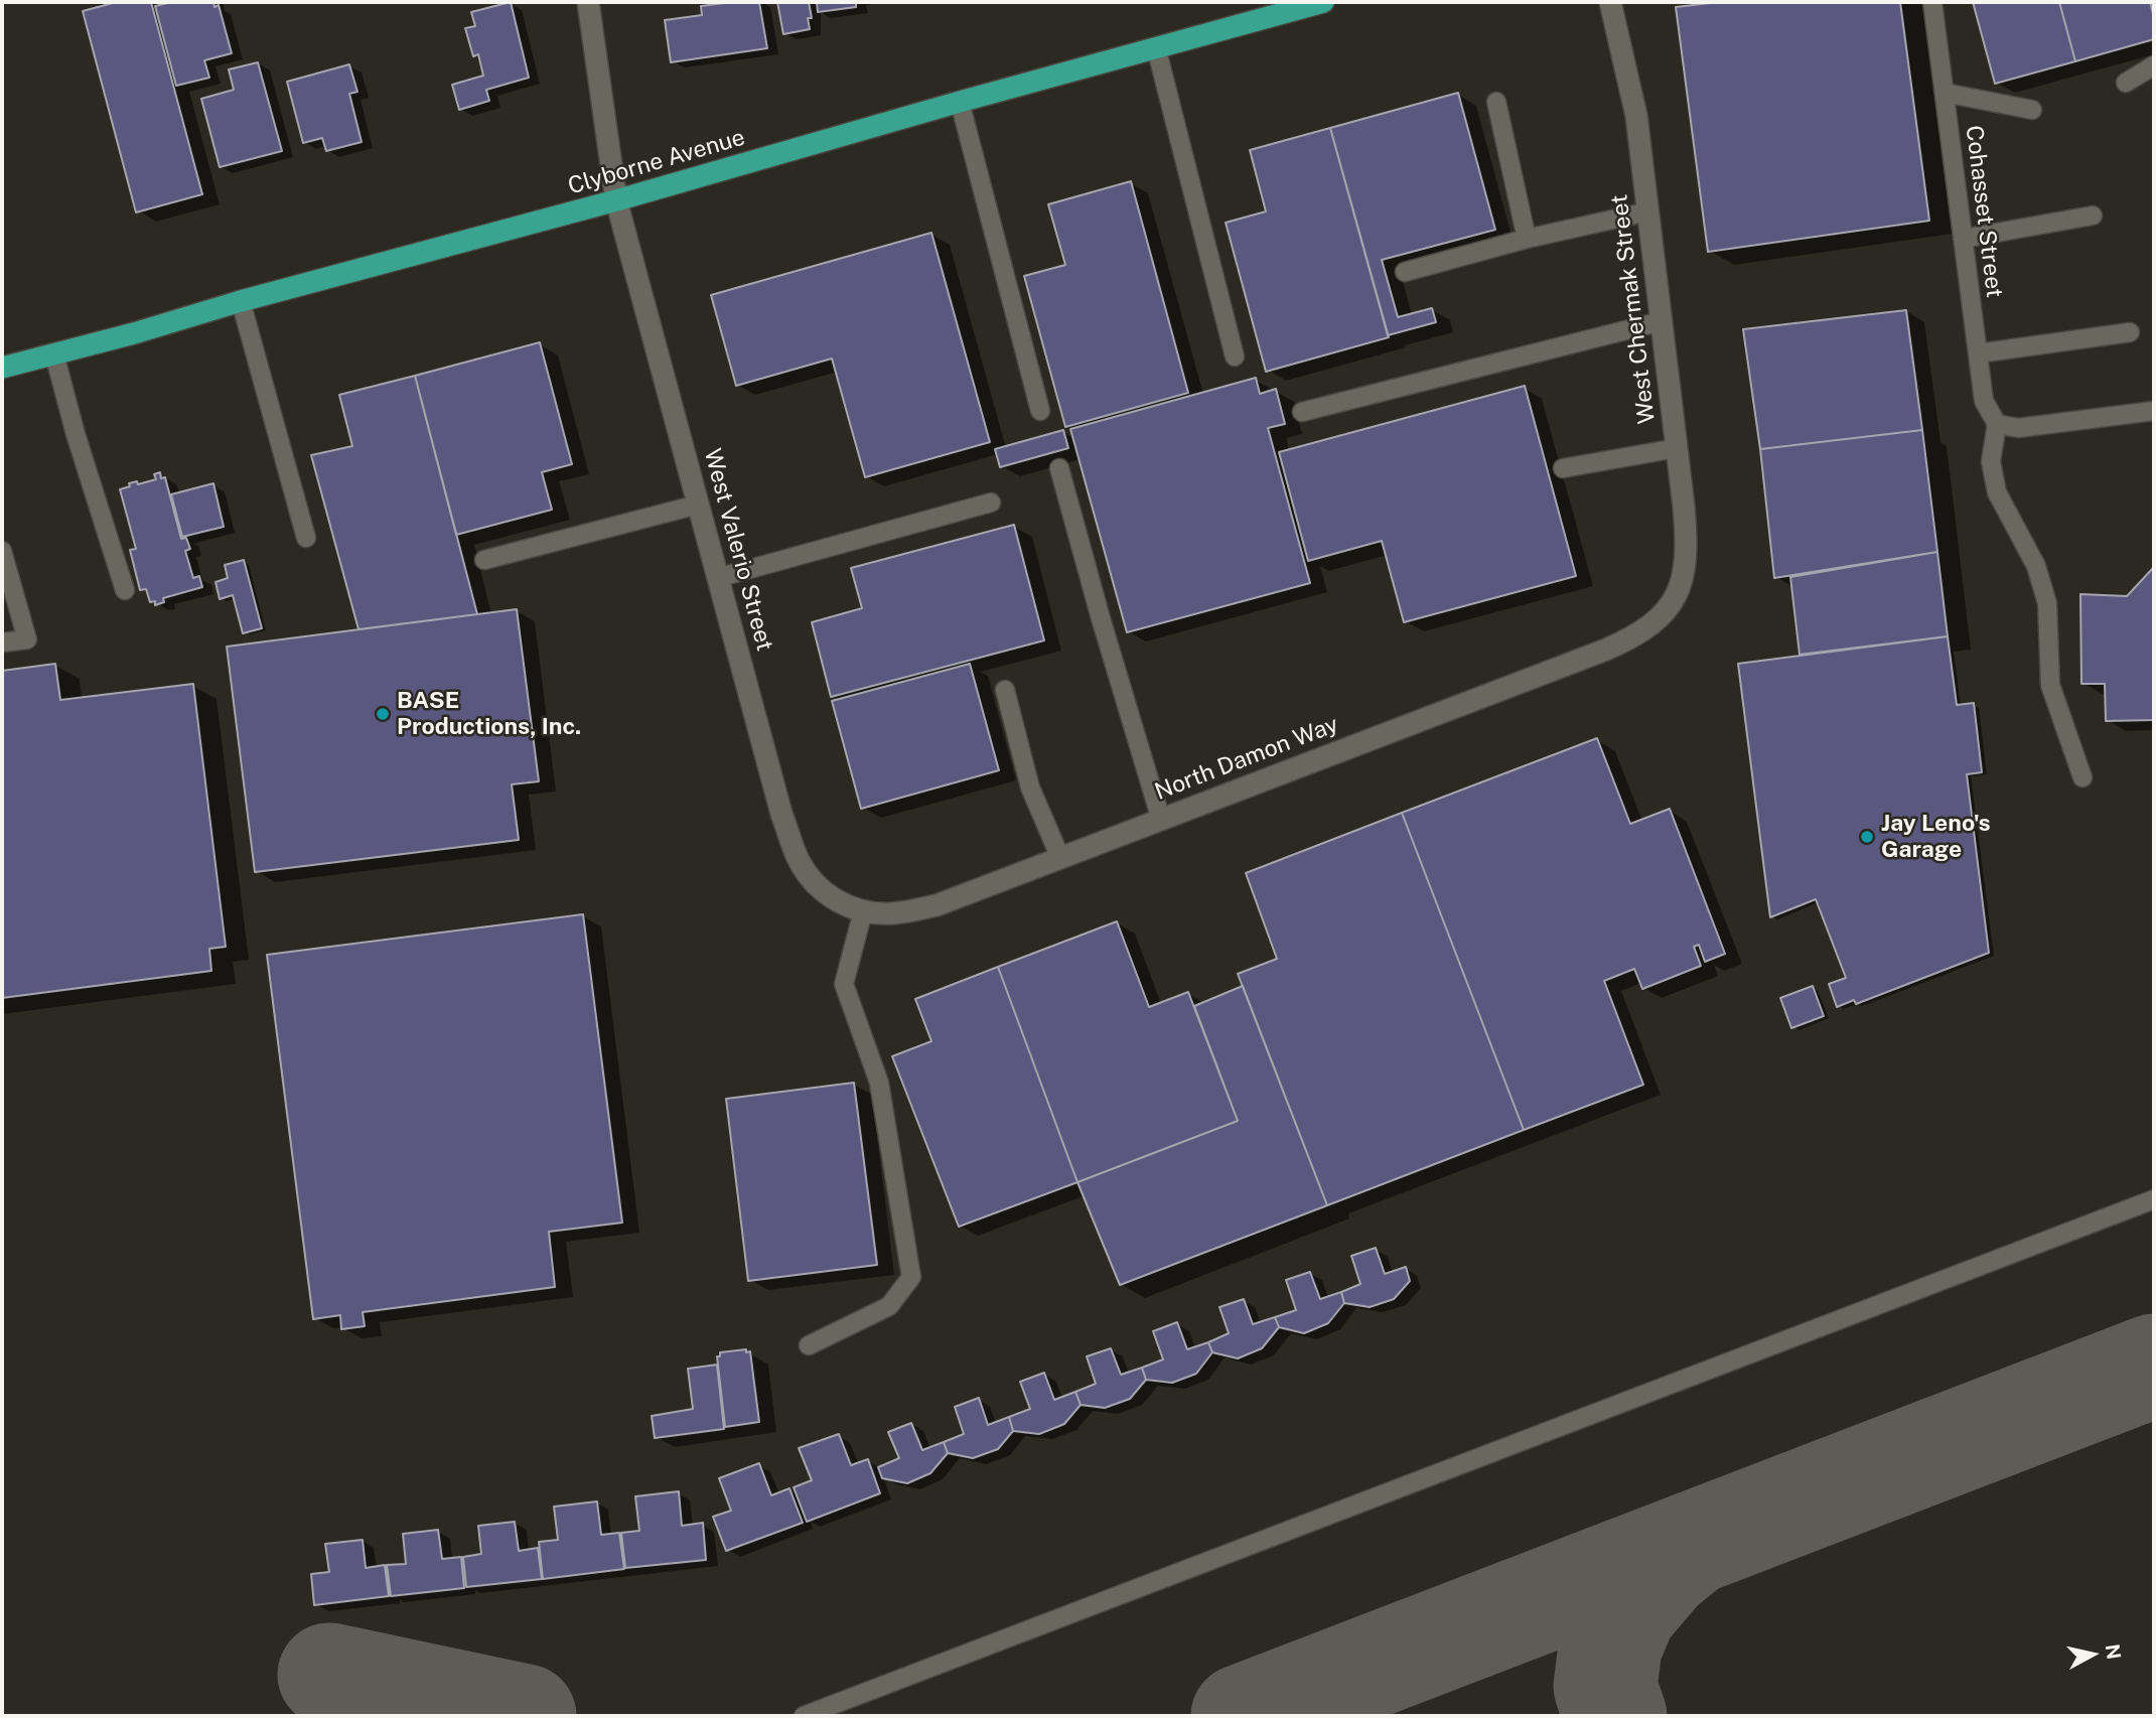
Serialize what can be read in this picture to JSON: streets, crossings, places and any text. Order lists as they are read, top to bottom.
{
  "streets": {
    "main road": ["Clyborne Avenue"],
    "street": ["West Chermak Street", "West Valerio Street", "North Damon Way"],
    "lane": ["Cohasset Street"]
  },
  "crossings": [
    ["Clyborne Avenue", "West Valerio Street"],
    ["West Chermak Street", "North Damon Way"],
    ["West Valerio Street", "North Damon Way"]
  ],
  "places": ["BASE Productions, Inc.", "Jay Leno's Garage"],
  "north": "right"
}
